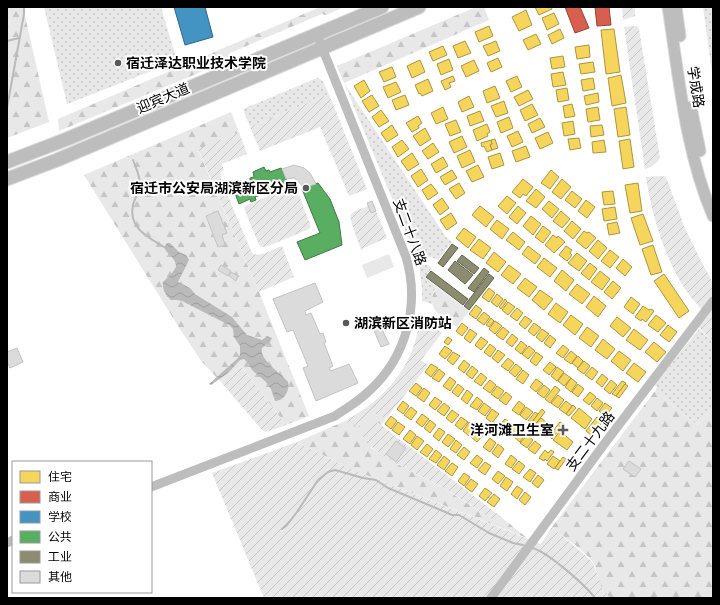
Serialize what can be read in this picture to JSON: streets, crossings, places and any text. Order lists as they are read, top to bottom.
{
  "streets": {
    "highway": ["迎宾大道"],
    "main road": ["学成路"],
    "street": ["支二十八路", "支二十九路"]
  },
  "crossings": [
    ["迎宾大道", "支二十八路"]
  ],
  "places": {
    "other": ["宿迁泽达职业技术学院", "宿迁市公安局湖滨新区分局", "湖滨新区消防站"],
    "health": ["洋河滩卫生室"]
  },
  "legend": [
    "住宅",
    "商业",
    "学校",
    "公共",
    "工业",
    "其他"
  ]
}
